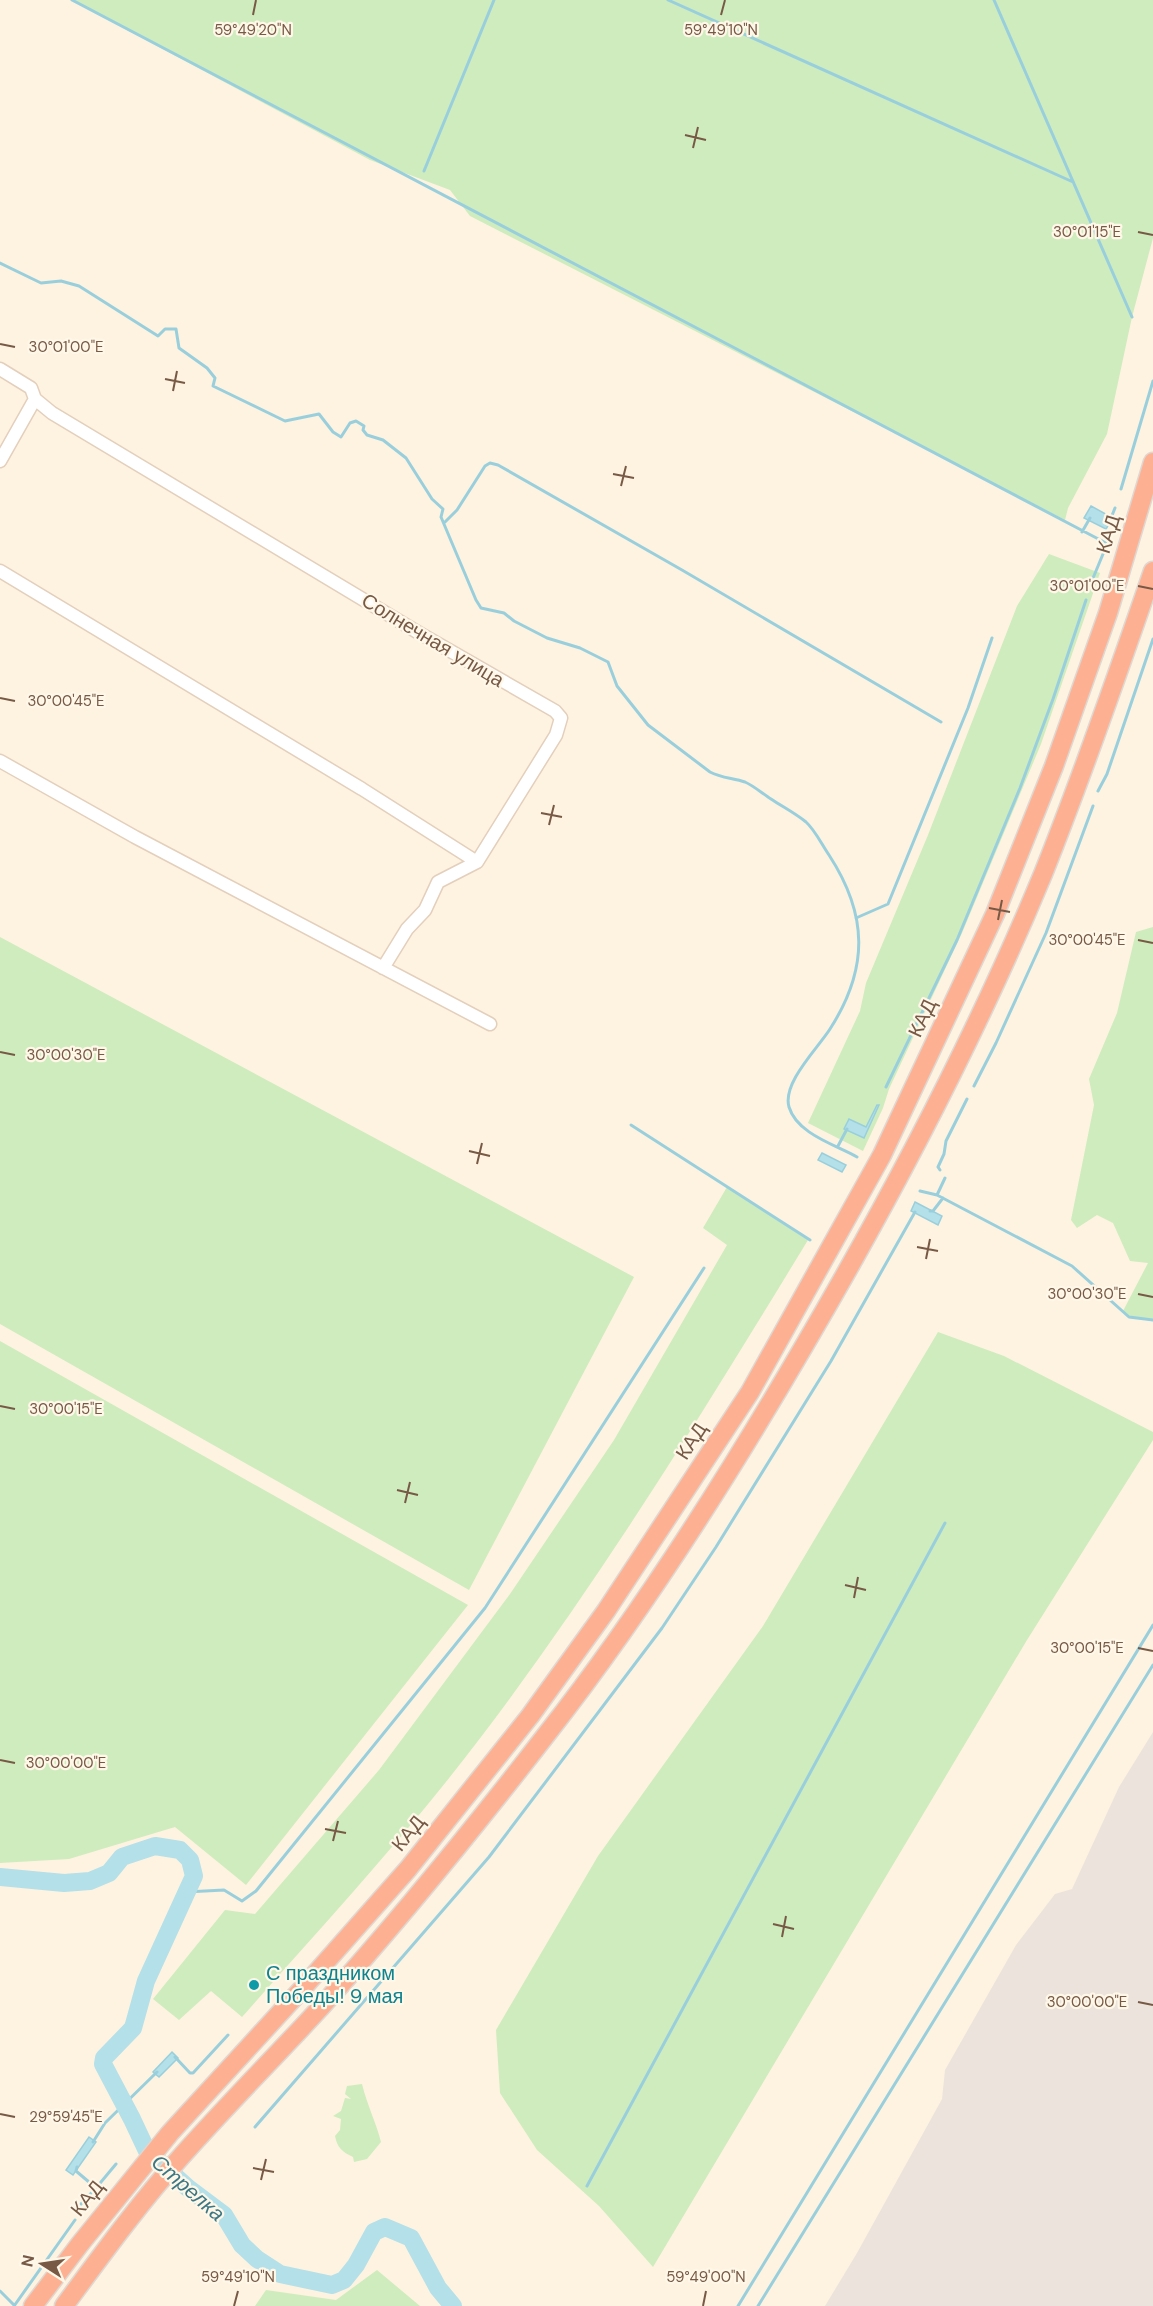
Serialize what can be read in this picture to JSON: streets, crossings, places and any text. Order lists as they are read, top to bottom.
{
  "streets": {
    "highway": ["КАД"],
    "street": ["Солнечная улица"]
  },
  "water": ["Стрелка"],
  "places": ["С праздником Победы! 9 мая"],
  "north": "left",
  "coordinates": [
    "59°49'20\"N",
    "59°49'10\"N",
    "30°01'15\"E",
    "30°01'00\"E",
    "30°00'45\"E",
    "30°00'30\"E",
    "30°00'15\"E",
    "30°00'00\"E",
    "29°59'45\"E",
    "59°49'00\"N"
  ]
}
